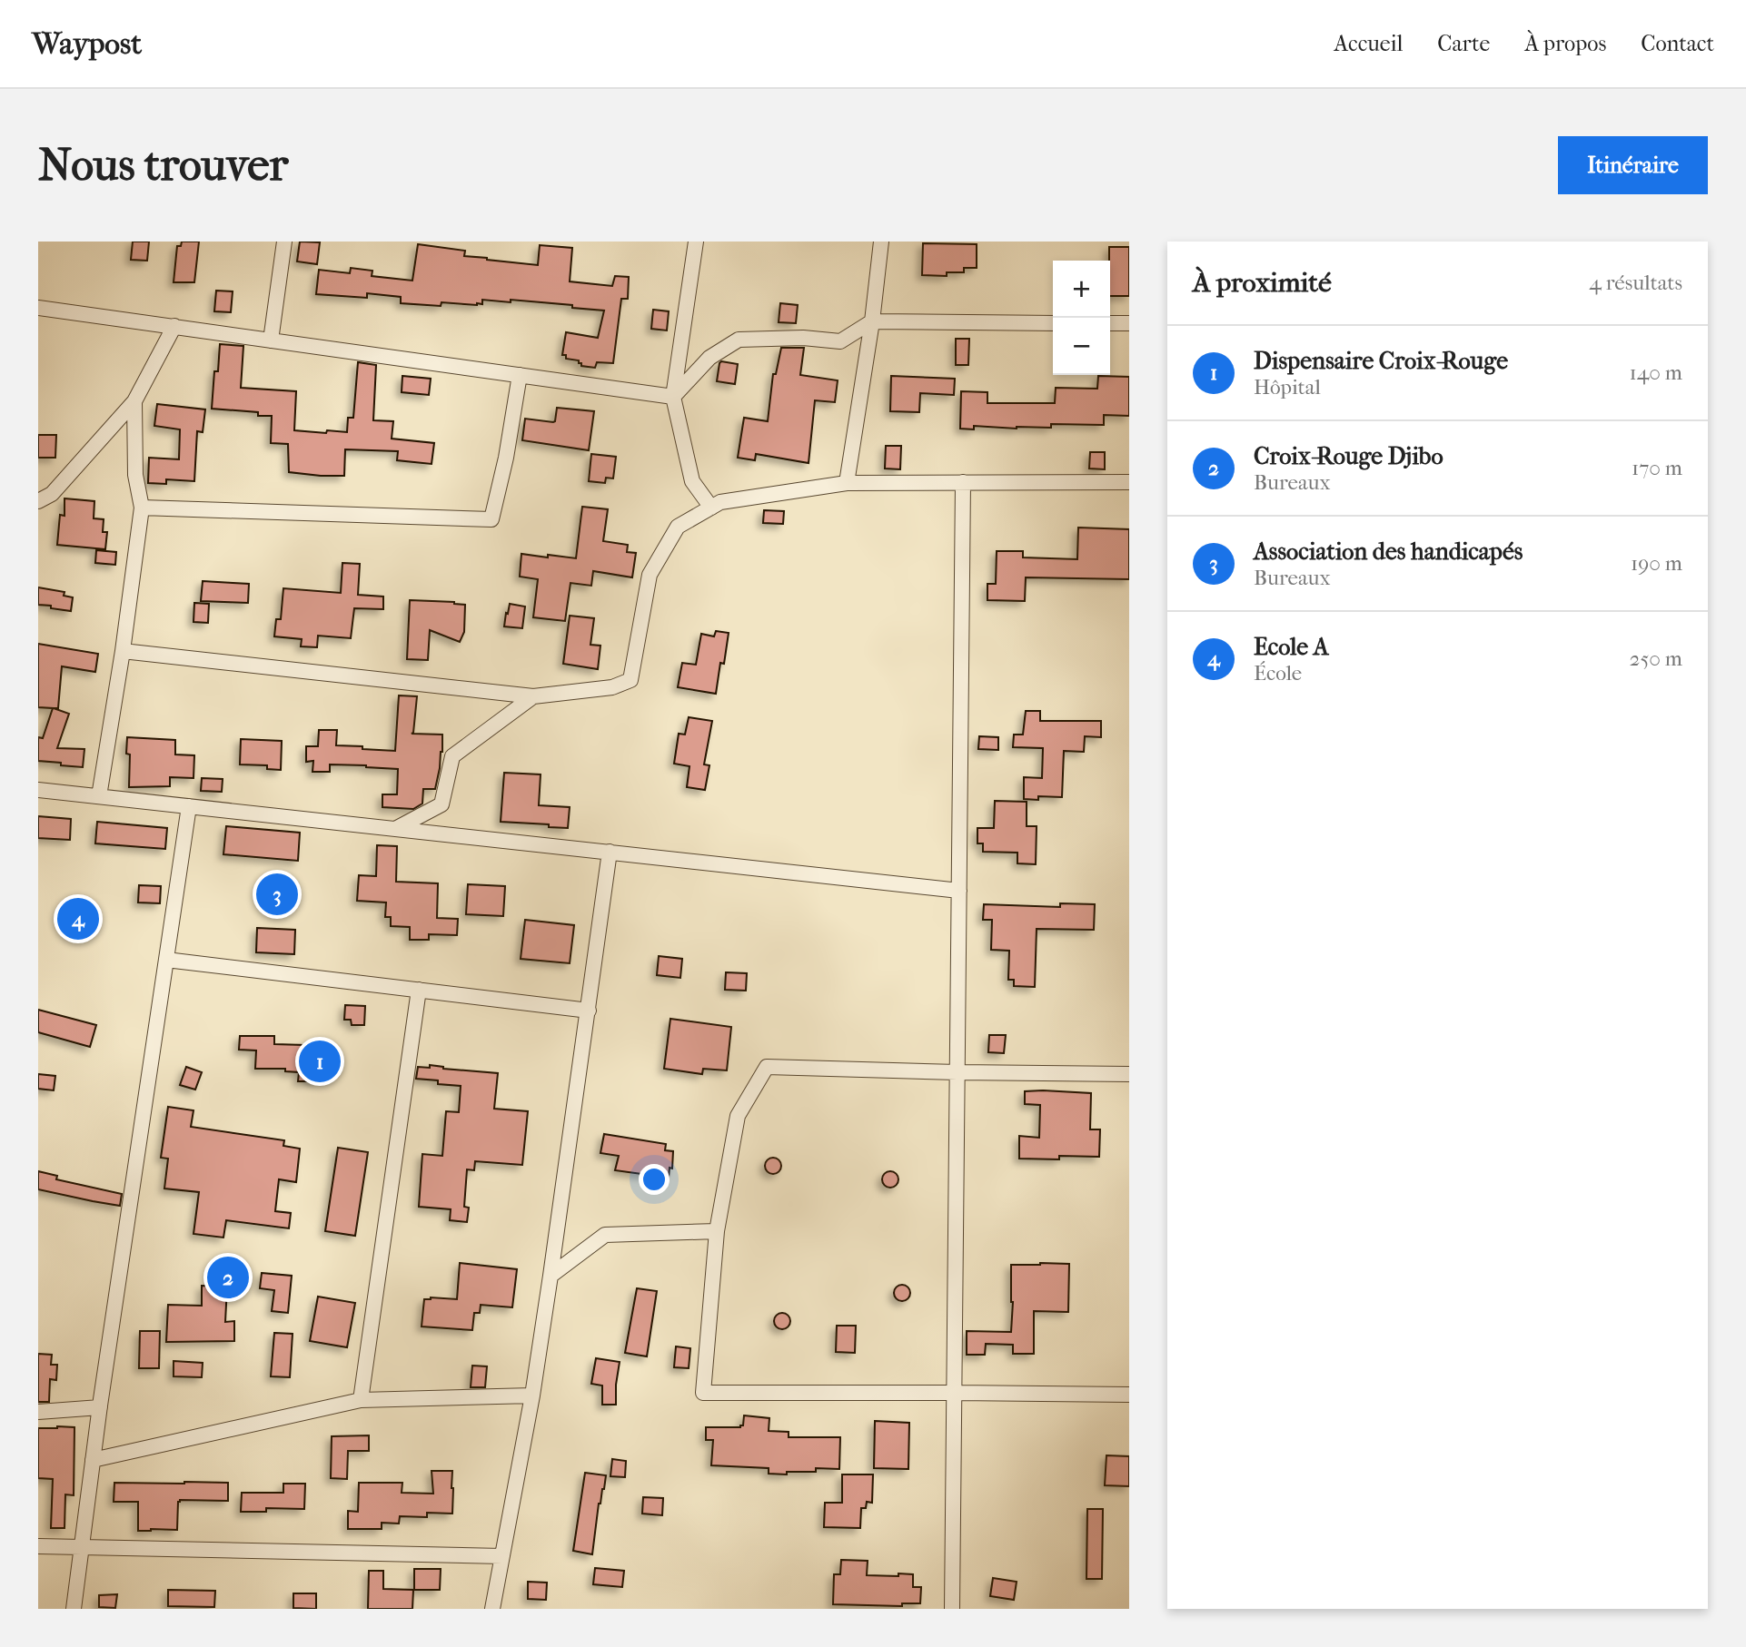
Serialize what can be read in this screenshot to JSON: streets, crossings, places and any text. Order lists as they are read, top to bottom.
{
  "page": {
    "header": "Waypost",
    "nav": [
      "Accueil",
      "Carte",
      "À propos",
      "Contact"
    ],
    "buttons": "Itinéraire",
    "title": "Nous trouver",
    "heading": ["À proximité", "4 résultats"],
    "map_buttons": ["+", "−"],
    "list": [
      {
        "mark": "1",
        "name": "Dispensaire Croix-Rouge",
        "note": "Hôpital",
        "value": "140 m"
      },
      {
        "mark": "2",
        "name": "Croix-Rouge Djibo",
        "note": "Bureaux",
        "value": "170 m"
      },
      {
        "mark": "3",
        "name": "Association des handicapés",
        "note": "Bureaux",
        "value": "190 m"
      },
      {
        "mark": "4",
        "name": "Ecole A",
        "note": "École",
        "value": "250 m"
      }
    ],
    "pins": [
      "3",
      "4",
      "1",
      "2"
    ]
  }
}
